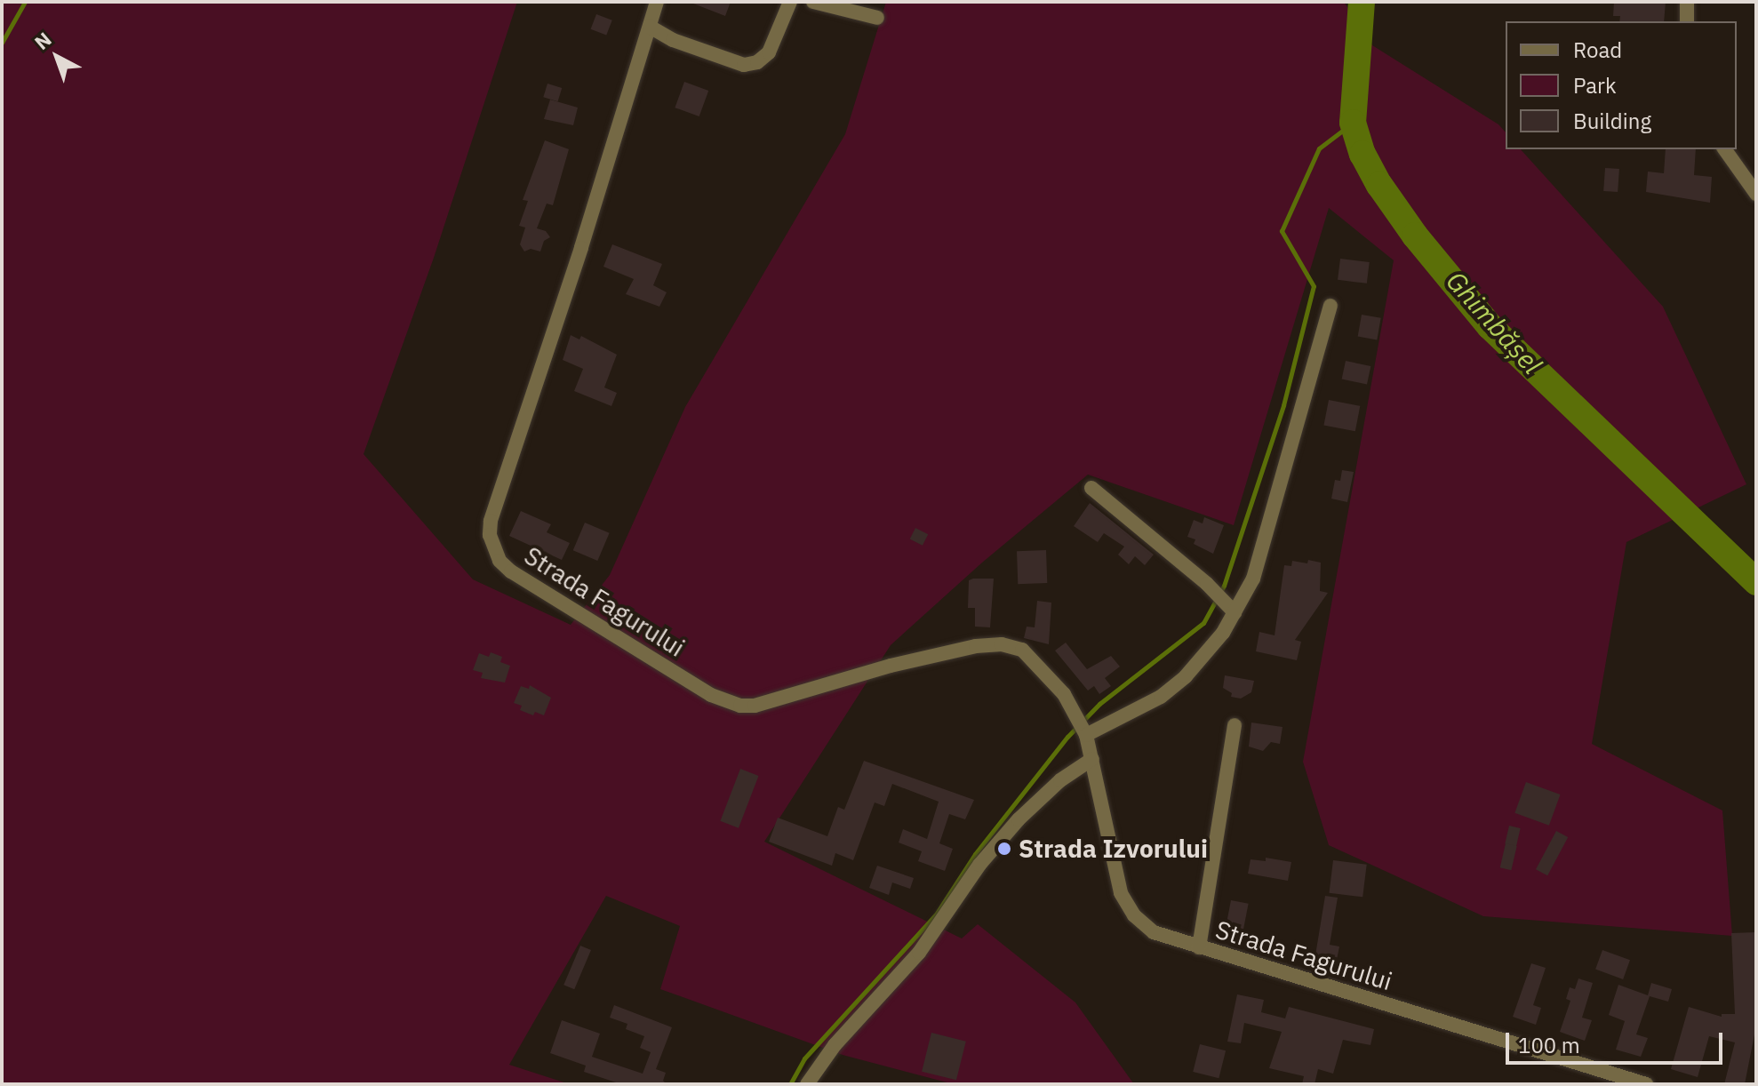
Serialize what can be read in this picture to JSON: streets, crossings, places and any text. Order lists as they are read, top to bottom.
{
  "streets": {
    "street": ["Strada Fagurului"]
  },
  "water": ["Ghimbășel"],
  "places": ["Strada Izvorului"],
  "legend": ["Road", "Park", "Building"],
  "scale_bar": "100 m",
  "north": "top left"
}
